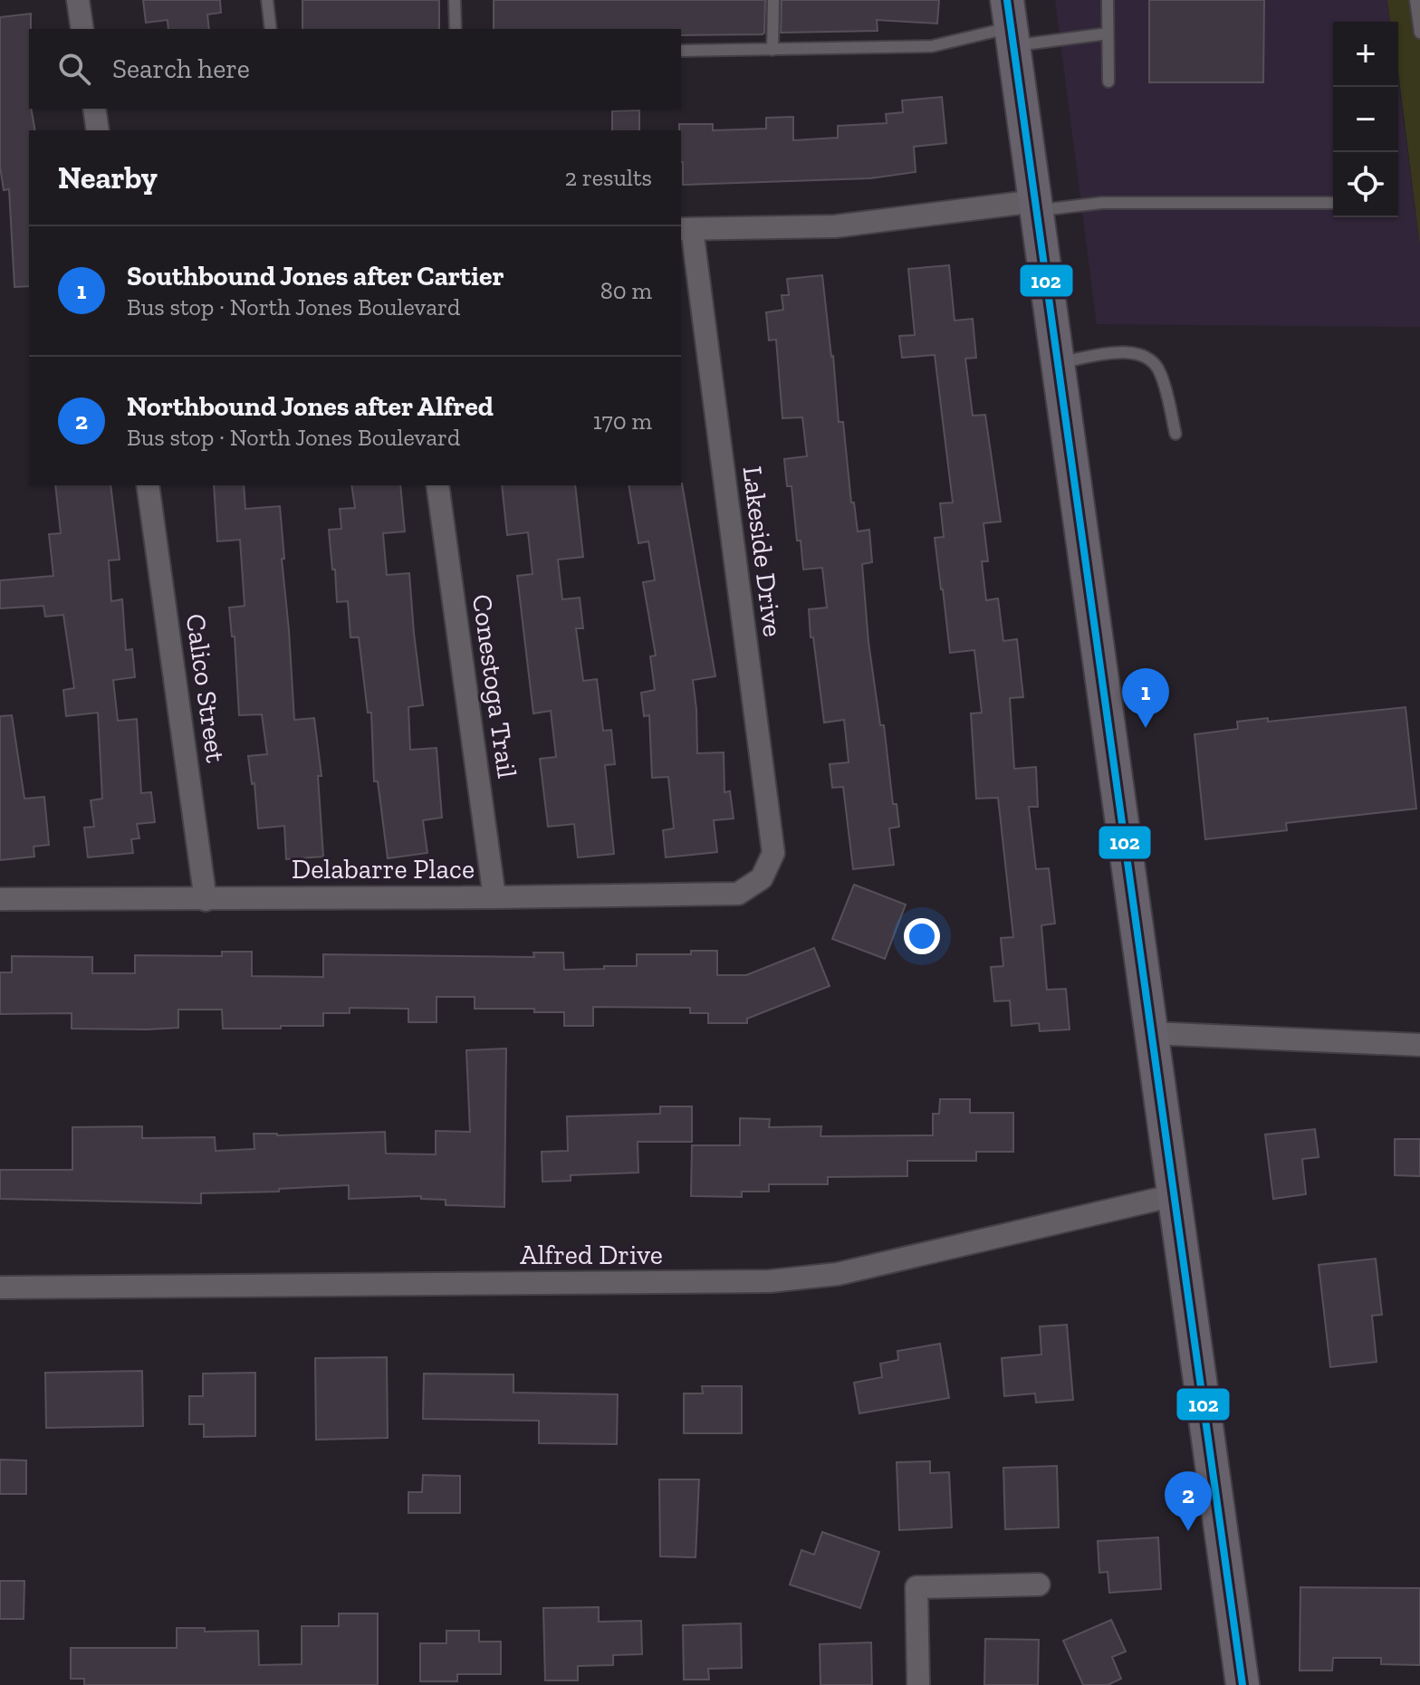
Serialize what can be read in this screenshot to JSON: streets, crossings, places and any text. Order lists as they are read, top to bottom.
{
  "streets": {
    "street": [
      "Lakeside Drive",
      "Conestoga Trail",
      "Calico Street",
      "Delabarre Place",
      "Alfred Drive"
    ]
  },
  "crossings": [
    ["Lakeside Drive", "Delabarre Place"],
    ["Conestoga Trail", "Delabarre Place"],
    ["Calico Street", "Delabarre Place"]
  ],
  "lines": ["transit line 102"],
  "page": {
    "map_buttons": ["+", "−"],
    "search": "Search here",
    "heading": ["Nearby", "2 results"],
    "list": [
      {
        "mark": "1",
        "name": "Southbound Jones after Cartier",
        "note": "Bus stop · North Jones Boulevard",
        "value": "80 m"
      },
      {
        "mark": "2",
        "name": "Northbound Jones after Alfred",
        "note": "Bus stop · North Jones Boulevard",
        "value": "170 m"
      }
    ],
    "pins": ["1", "2"]
  }
}
